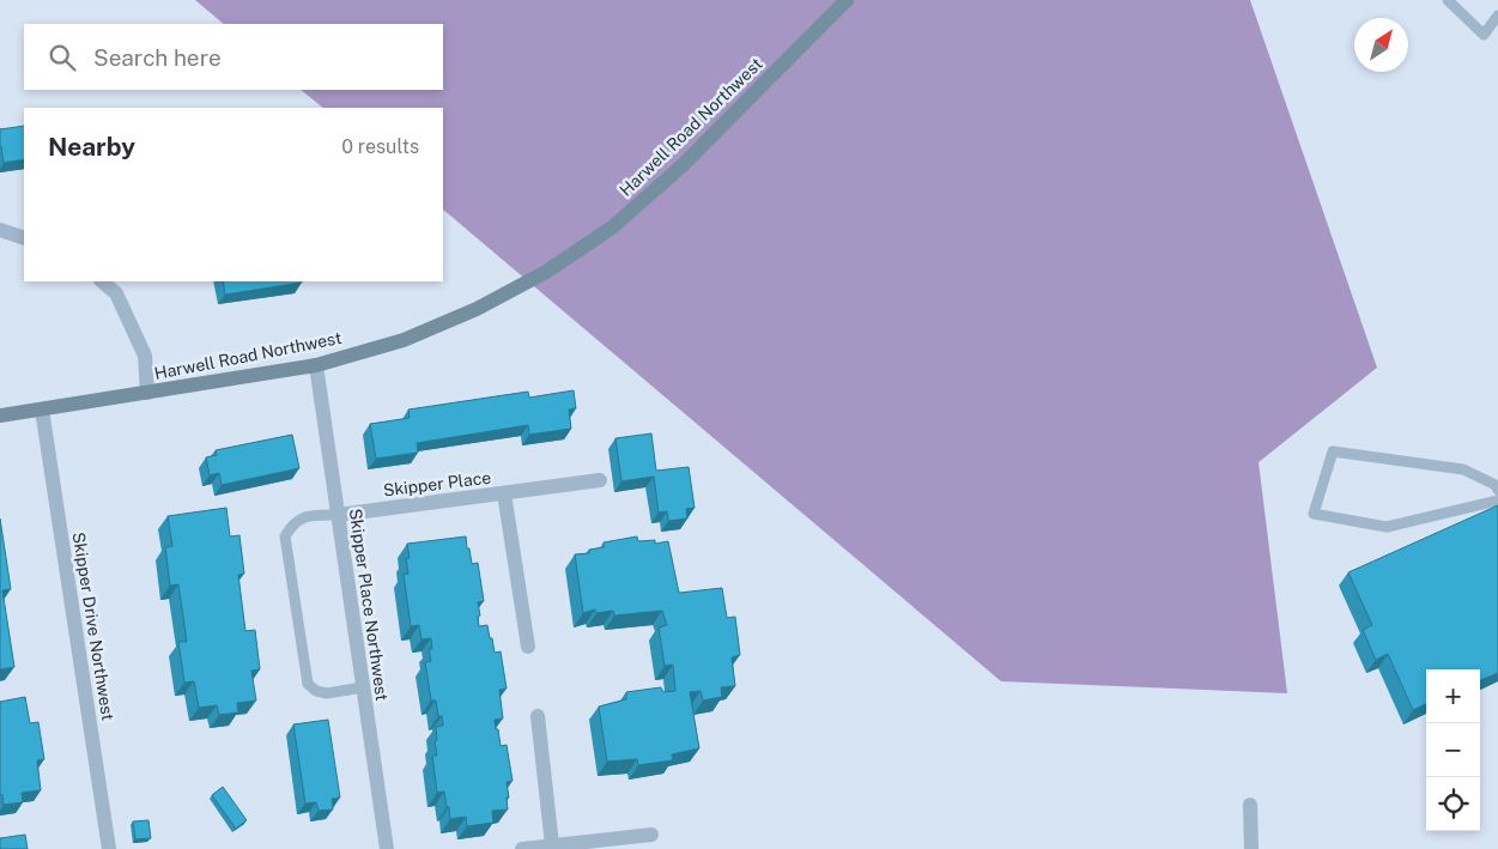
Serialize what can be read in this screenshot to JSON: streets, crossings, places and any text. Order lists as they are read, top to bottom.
{
  "streets": {
    "street": [
      "Harwell Road Northwest",
      "Skipper Place",
      "Skipper Place Northwest",
      "Skipper Drive Northwest"
    ]
  },
  "crossings": [
    ["Harwell Road Northwest", "Skipper Place Northwest"],
    ["Harwell Road Northwest", "Skipper Drive Northwest"],
    ["Skipper Place", "Skipper Place Northwest"]
  ],
  "north": "top right",
  "page": {
    "search": "Search here",
    "heading": ["Nearby", "0 results"],
    "map_buttons": ["+", "−"]
  }
}
